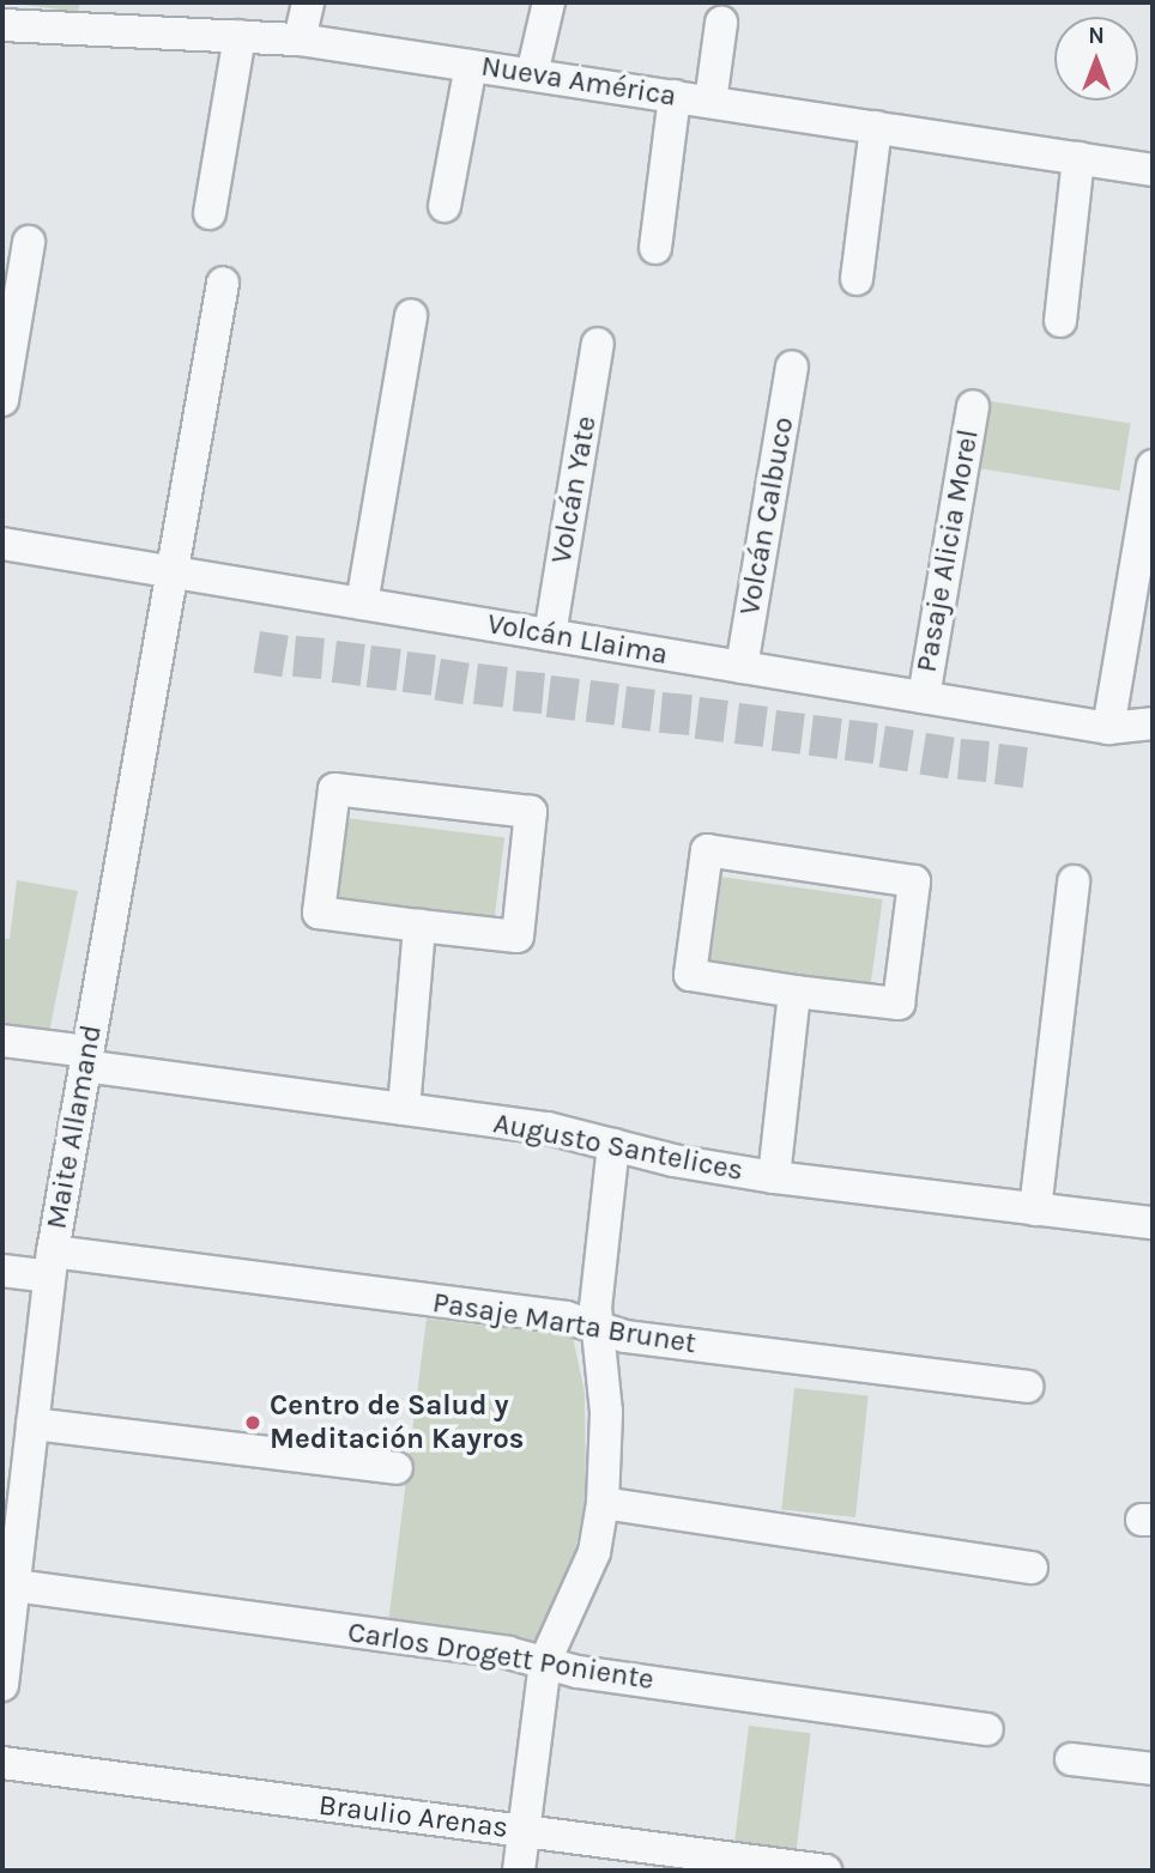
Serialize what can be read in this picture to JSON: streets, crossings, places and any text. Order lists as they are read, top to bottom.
{
  "streets": {
    "street": [
      "Nueva América",
      "Volcán Yate",
      "Volcán Calbuco",
      "Pasaje Alicia Morel",
      "Volcán Llaima",
      "Maite Allamand",
      "Augusto Santelices",
      "Pasaje Marta Brunet",
      "Carlos Drogett Poniente",
      "Braulio Arenas"
    ]
  },
  "crossings": [
    ["Volcán Yate", "Volcán Llaima"],
    ["Volcán Calbuco", "Volcán Llaima"],
    ["Pasaje Alicia Morel", "Volcán Llaima"],
    ["Volcán Llaima", "Maite Allamand"],
    ["Maite Allamand", "Augusto Santelices"],
    ["Maite Allamand", "Pasaje Marta Brunet"],
    ["Maite Allamand", "Carlos Drogett Poniente"]
  ],
  "places": ["Centro de Salud y Meditación Kayros"],
  "north": "top"
}
